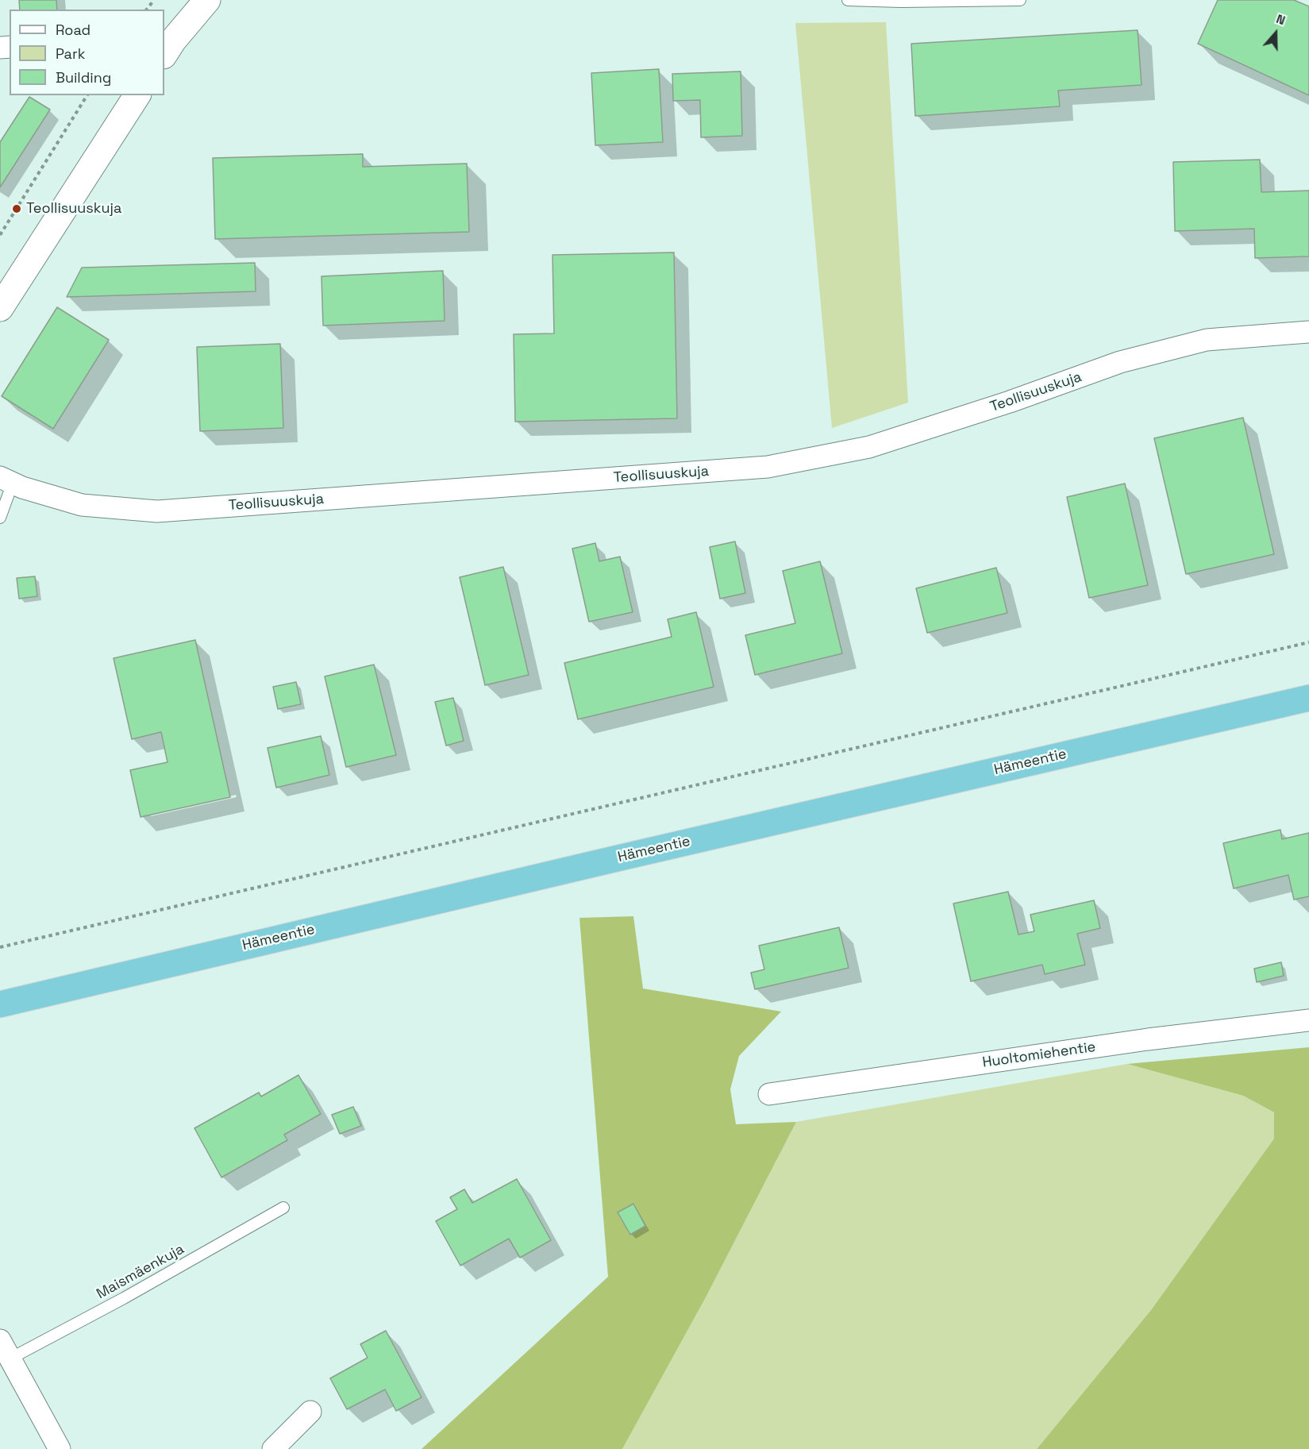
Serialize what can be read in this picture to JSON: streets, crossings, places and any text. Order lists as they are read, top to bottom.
{
  "streets": {
    "highway": ["Hämeentie"],
    "street": ["Teollisuuskuja", "Huoltomiehentie"],
    "lane": ["Maismäenkuja"]
  },
  "places": ["Teollisuuskuja"],
  "legend": ["Road", "Park", "Building"],
  "north": "top"
}
